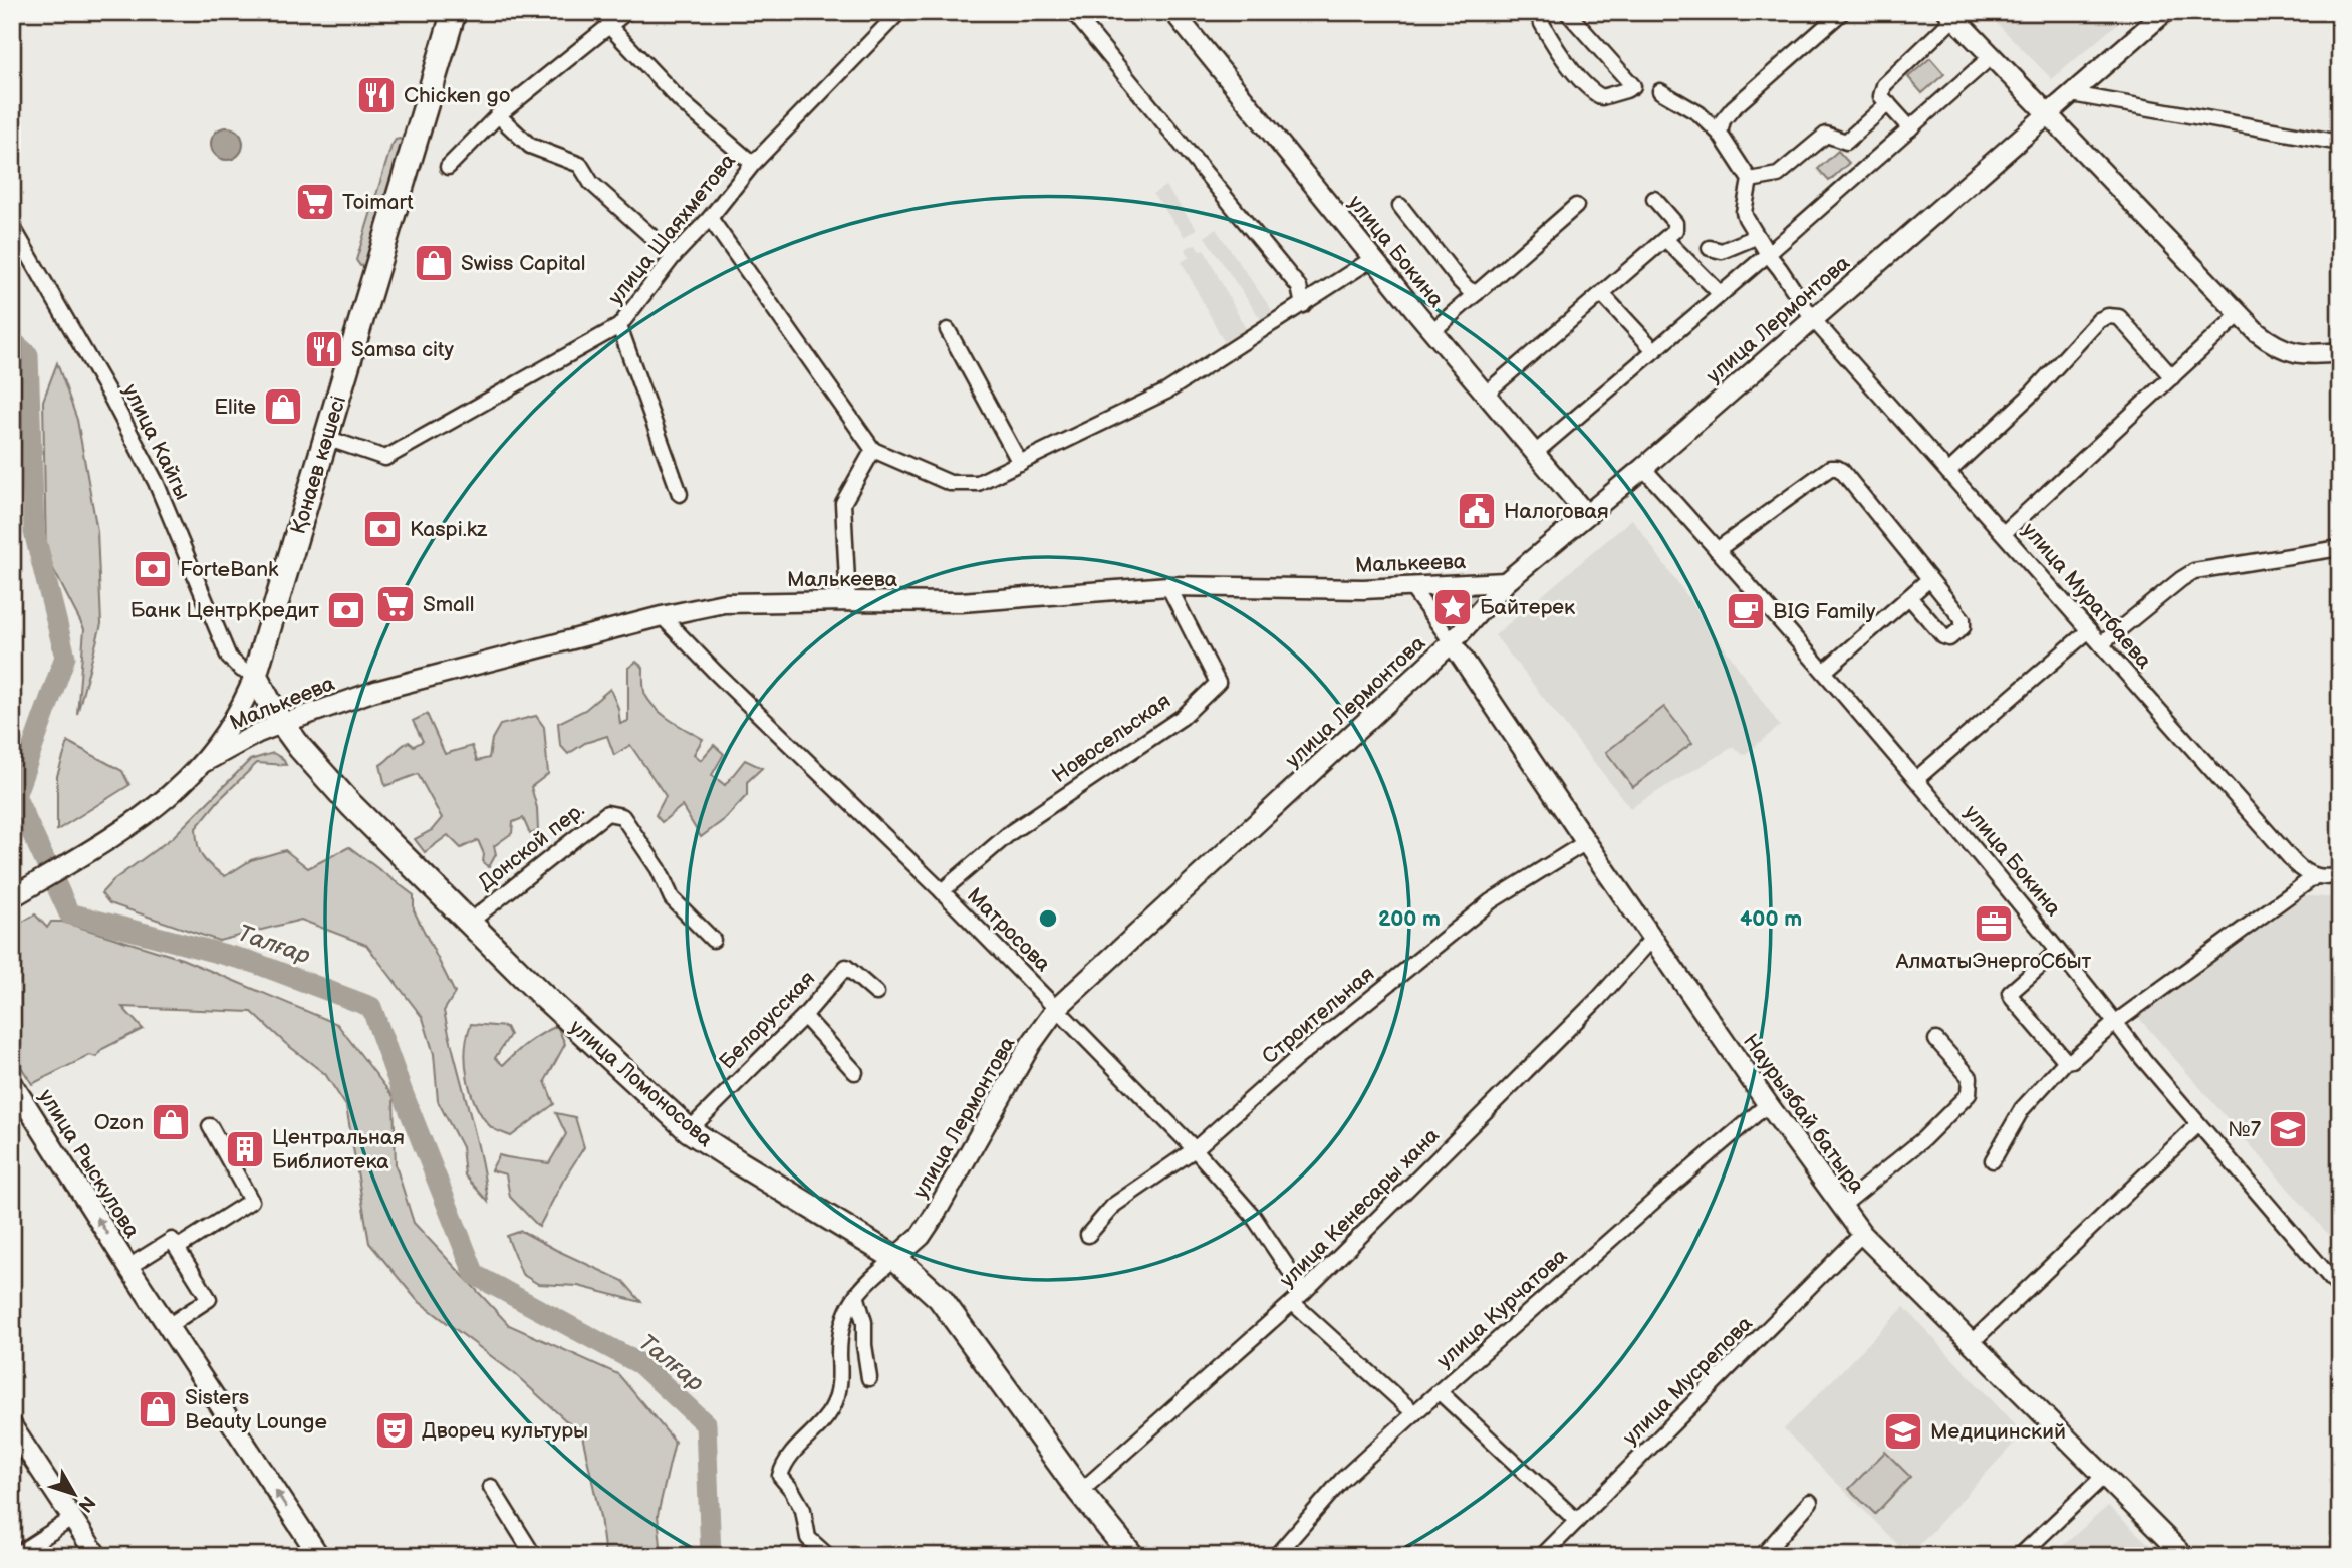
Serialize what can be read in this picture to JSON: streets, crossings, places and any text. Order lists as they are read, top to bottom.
{
  "streets": {
    "main road": [
      "улица Лермонтова",
      "Қонаев көшесі",
      "улица Ломоносова",
      "Наурызбай батыра",
      "улица Рыскулова"
    ],
    "street": [
      "улица Шаяхметова",
      "улица Бокина",
      "улица Кайгы",
      "Малькеева",
      "улица Муратбаева",
      "Новосельская",
      "Донской пер.",
      "Матросова",
      "Строительная",
      "Белорусская",
      "улица Кенесары хана",
      "улица Курчатова",
      "улица Мусрепова"
    ]
  },
  "crossings": [
    ["улица Шаяхметова", "Қонаев көшесі"],
    ["улица Бокина", "улица Лермонтова"],
    ["улица Лермонтова", "Малькеева"],
    ["улица Лермонтова", "улица Муратбаева"],
    ["улица Лермонтова", "Матросова"],
    ["улица Лермонтова", "улица Ломоносова"],
    ["улица Лермонтова", "Наурызбай батыра"],
    ["улица Кайгы", "Қонаев көшесі"],
    ["улица Кайгы", "улица Ломоносова"],
    ["Қонаев көшесі", "Малькеева"],
    ["Қонаев көшесі", "улица Ломоносова"],
    ["Малькеева", "Новосельская"],
    ["Малькеева", "Матросова"],
    ["Малькеева", "улица Ломоносова"],
    ["Новосельская", "Матросова"],
    ["Донской пер.", "улица Ломоносова"],
    ["Матросова", "Строительная"],
    ["Матросова", "улица Кенесары хана"],
    ["Строительная", "Наурызбай батыра"],
    ["Белорусская", "улица Ломоносова"],
    ["улица Ломоносова", "улица Кенесары хана"],
    ["Наурызбай батыра", "улица Кенесары хана"],
    ["Наурызбай батыра", "улица Курчатова"],
    ["Наурызбай батыра", "улица Мусрепова"]
  ],
  "one_way": ["улица Рыскулова"],
  "water": ["Талғар"],
  "places": {
    "restaurant": ["Chicken go", "Samsa city"],
    "supermarket": ["Toimart", "Small"],
    "shop": [
      "Swiss Capital",
      "Elite",
      "Ozon",
      "Sisters Beauty Lounge"
    ],
    "public building": ["Налоговая"],
    "bank": ["Kaspi.kz", "ForteBank", "Банк ЦентрКредит"],
    "place": ["Байтерек"],
    "cafe": ["BIG Family"],
    "office": ["АлматыЭнергоСбыт"],
    "school or university": ["№7", "Медицинский"],
    "building": ["Центральная Библиотека"],
    "theatre": ["Дворец культуры"]
  },
  "north": "bottom right",
  "rings": ["200 m", "400 m"]
}
